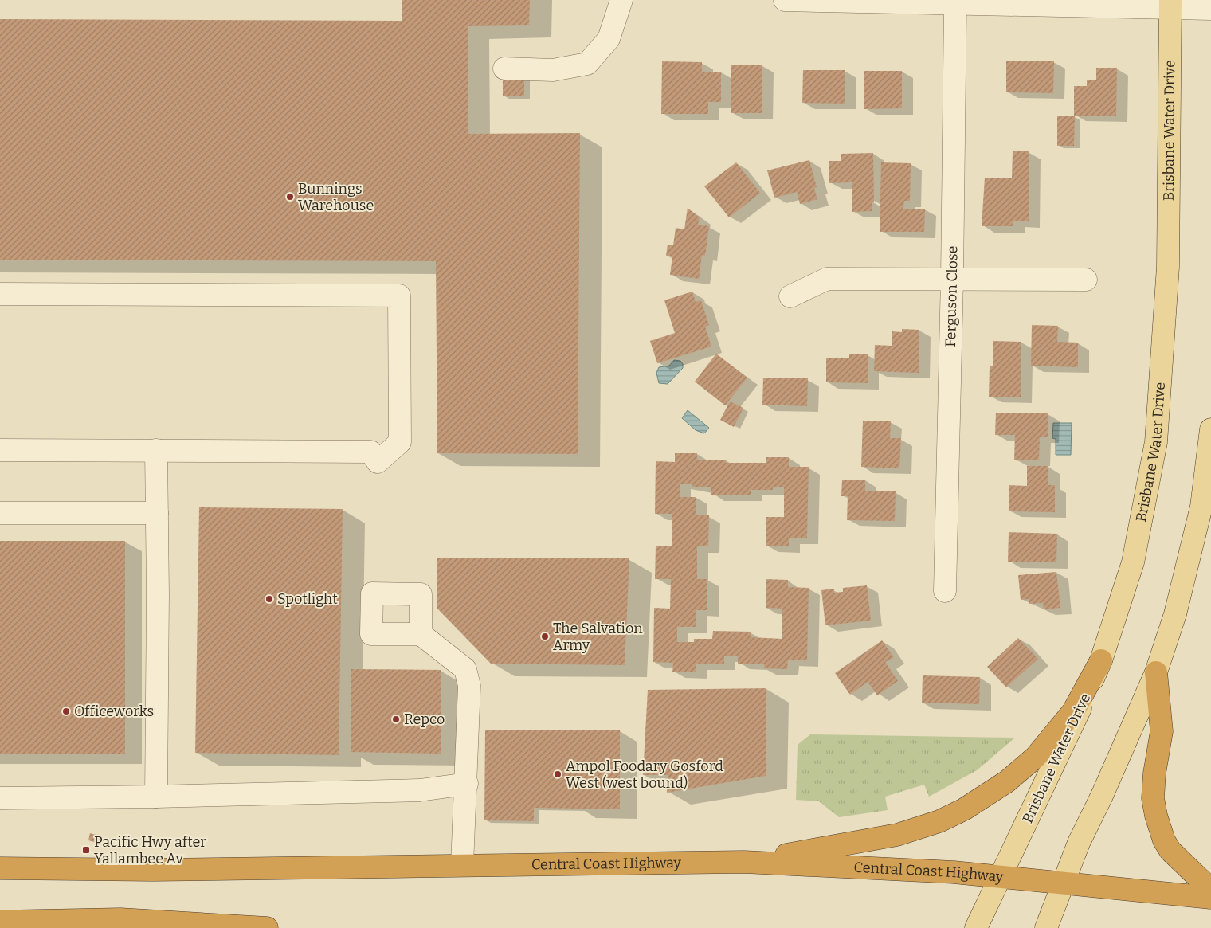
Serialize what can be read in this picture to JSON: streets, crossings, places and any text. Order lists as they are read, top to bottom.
{
  "streets": {
    "highway": ["Central Coast Highway"],
    "main road": ["Brisbane Water Drive"],
    "street": ["Ferguson Close"]
  },
  "crossings": [
    ["Brisbane Water Drive", "Central Coast Highway"]
  ],
  "places": {
    "other": [
      "Bunnings Warehouse",
      "Spotlight",
      "The Salvation Army",
      "Officeworks",
      "Repco",
      "Ampol Foodary Gosford West (west bound)"
    ],
    "transit": ["Pacific Hwy after Yallambee Av"]
  }
}
